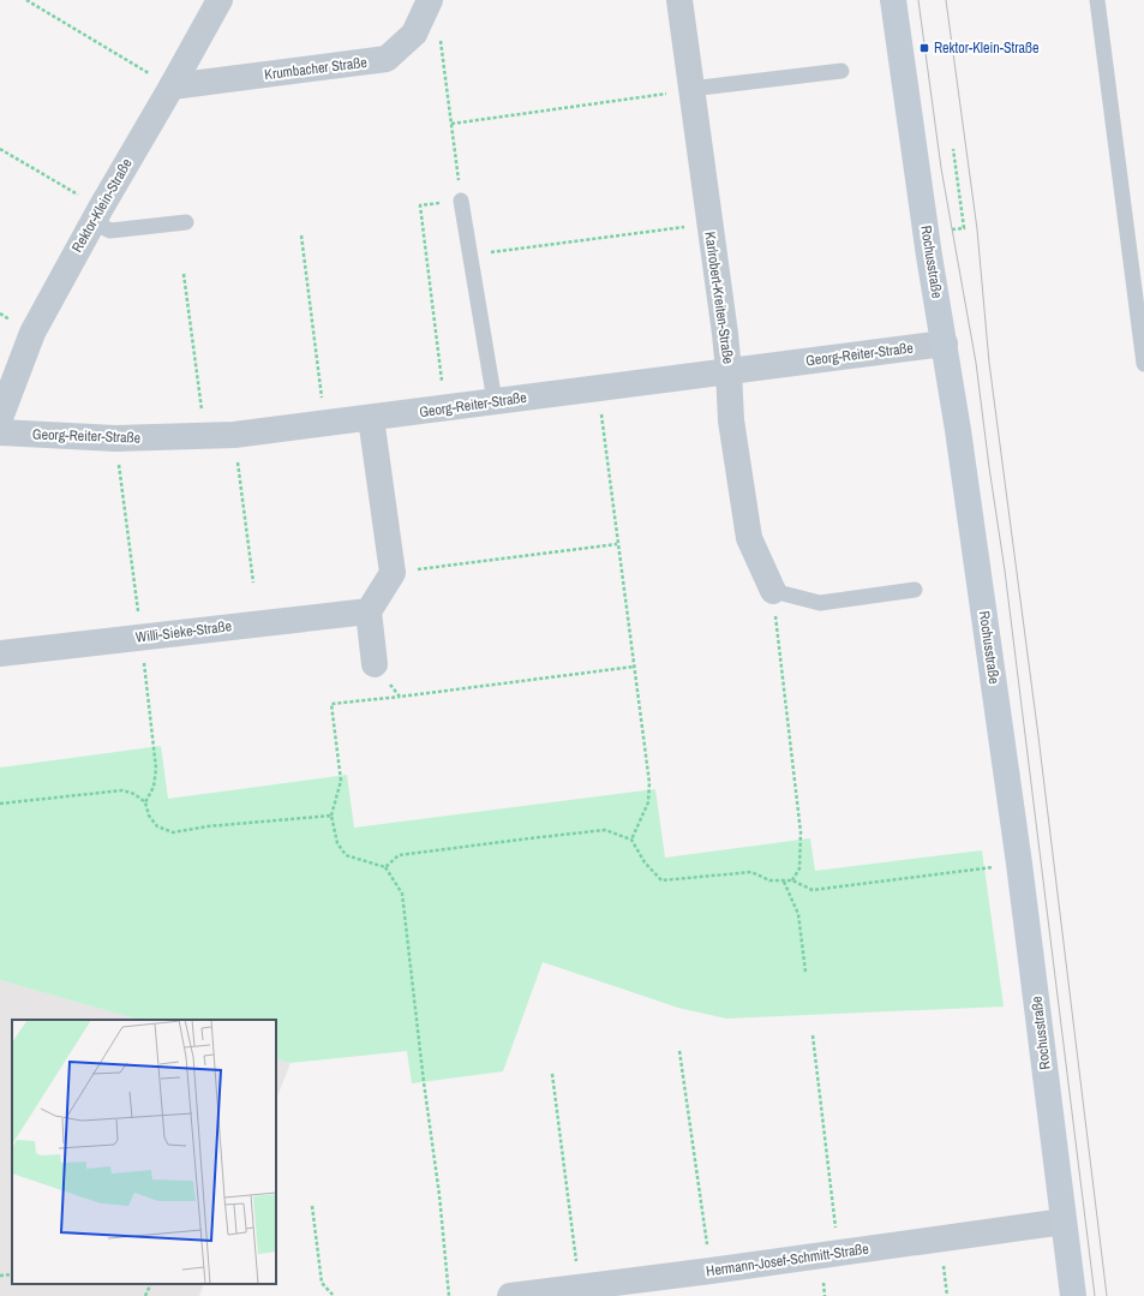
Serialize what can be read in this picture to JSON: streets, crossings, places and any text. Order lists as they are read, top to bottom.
{
  "streets": {
    "street": [
      "Krumbacher Straße",
      "Rektor-Klein-Straße",
      "Rochusstraße",
      "Karlrobert-Kreiten-Straße",
      "Georg-Reiter-Straße",
      "Willi-Sieke-Straße",
      "Hermann-Josef-Schmitt-Straße"
    ]
  },
  "crossings": [
    ["Krumbacher Straße", "Rektor-Klein-Straße"],
    ["Rochusstraße", "Georg-Reiter-Straße"],
    ["Rochusstraße", "Hermann-Josef-Schmitt-Straße"],
    ["Karlrobert-Kreiten-Straße", "Georg-Reiter-Straße"]
  ],
  "places": {
    "transit": ["Rektor-Klein-Straße"]
  }
}
